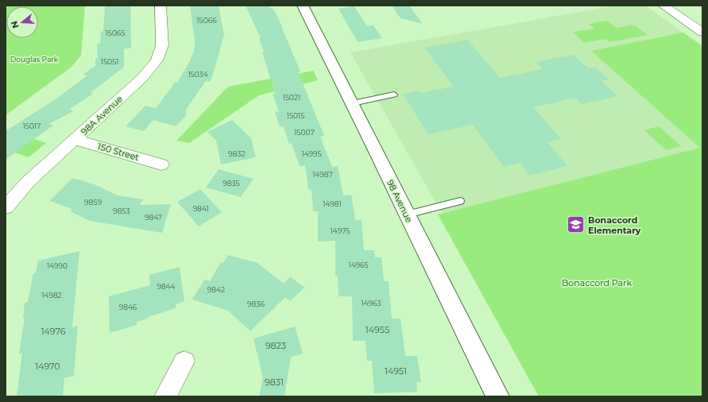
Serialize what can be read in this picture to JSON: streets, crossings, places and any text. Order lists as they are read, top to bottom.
{
  "streets": {
    "street": ["98A Avenue", "150 Street", "98 Avenue"]
  },
  "crossings": [
    ["98A Avenue", "150 Street"]
  ],
  "parks": ["Douglas Park", "Bonaccord Park"],
  "places": {
    "school or university": ["Bonaccord Elementary"]
  },
  "house_numbers": [
    "15066",
    "15065",
    "15051",
    "15034",
    "15021",
    "15015",
    "15017",
    "15007",
    "9832",
    "14995",
    "14987",
    "9835",
    "9859",
    "14981",
    "9841",
    "9853",
    "9847",
    "14975",
    "14965",
    "14990",
    "9844",
    "9842",
    "14982",
    "14963",
    "9836",
    "9846",
    "14955",
    "14976",
    "9823",
    "14970",
    "14951",
    "9831"
  ],
  "north": "left"
}
